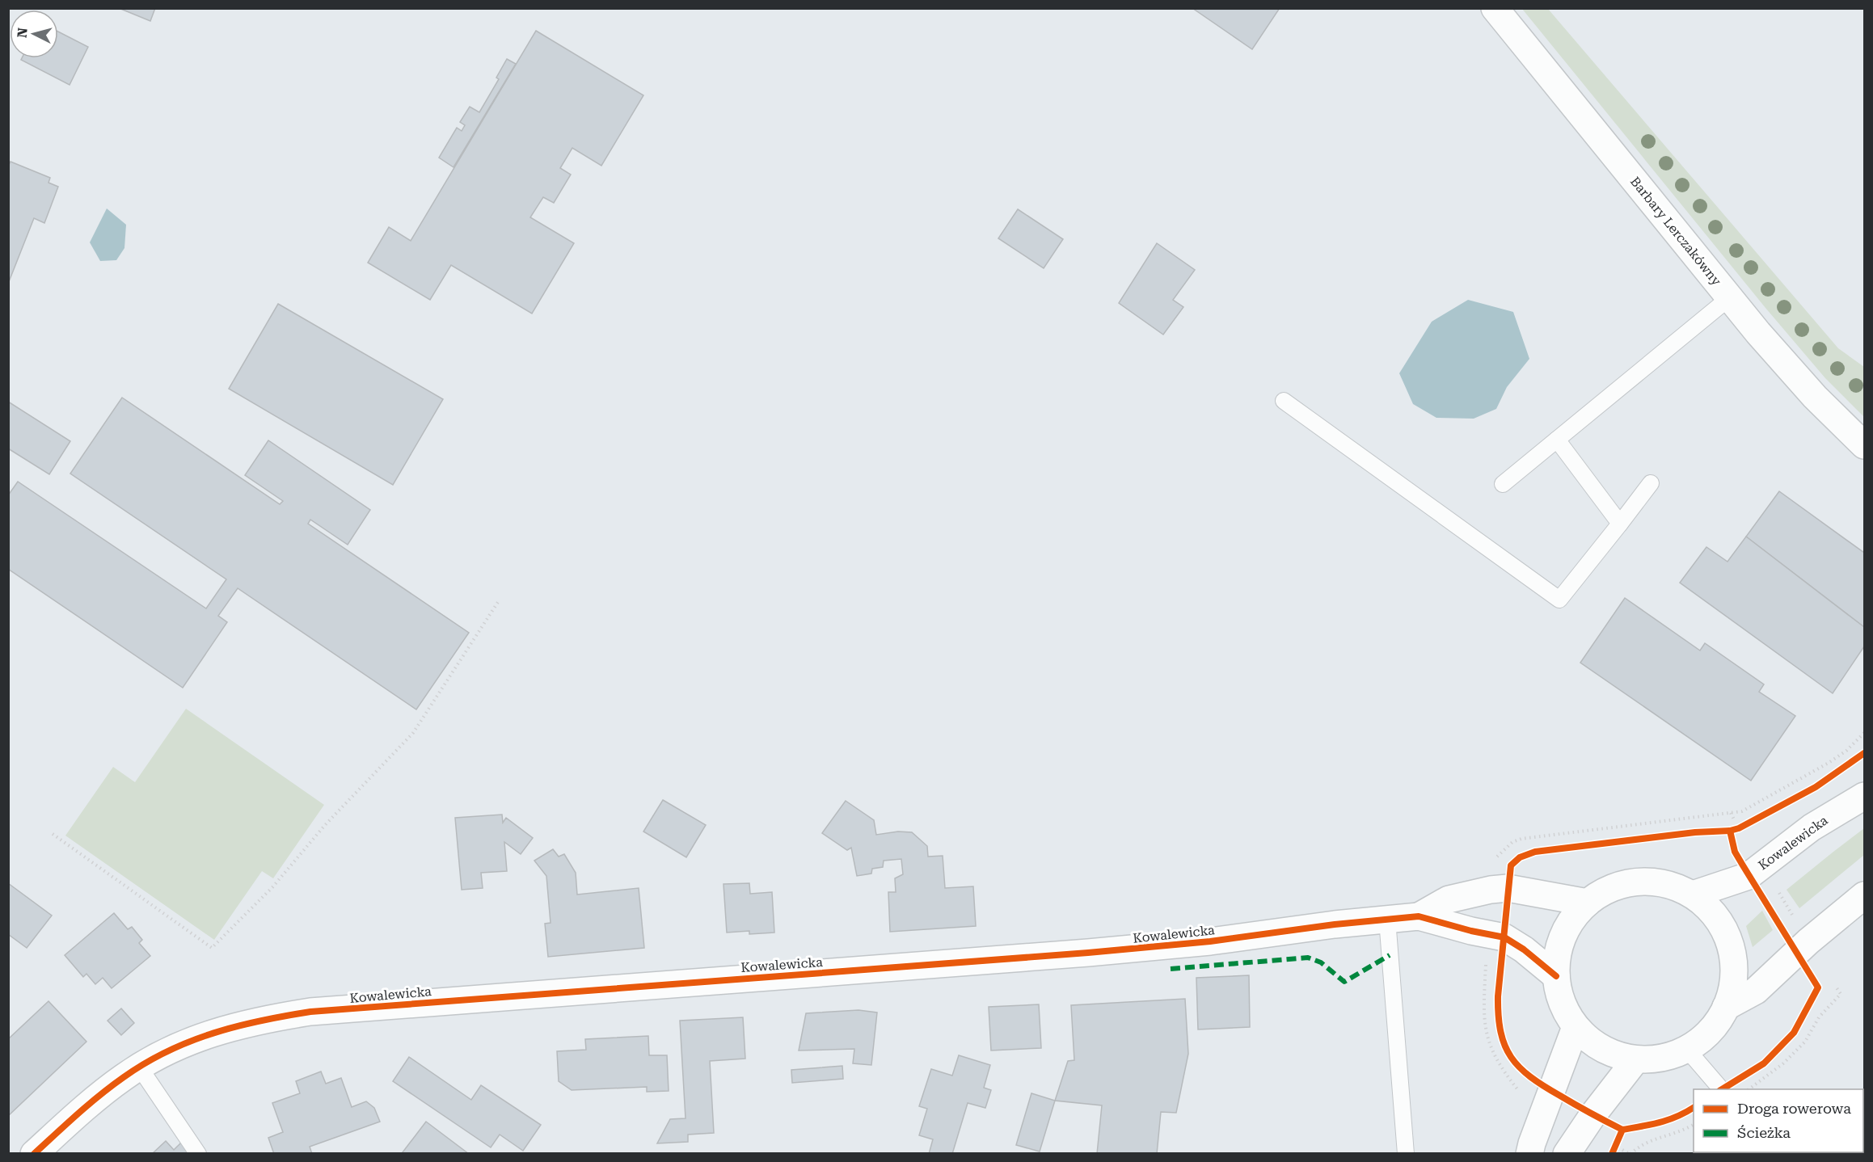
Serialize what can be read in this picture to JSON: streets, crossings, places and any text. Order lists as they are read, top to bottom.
{
  "streets": {
    "street": ["Barbary Lerczakówny", "Kowalewicka"]
  },
  "legend": ["Droga rowerowa", "Ścieżka"],
  "north": "left"
}
